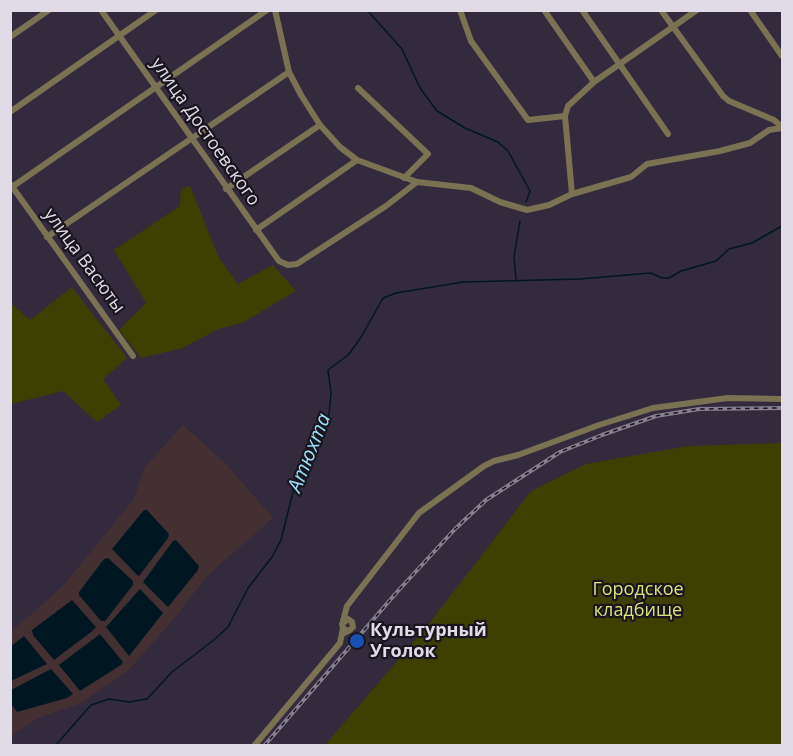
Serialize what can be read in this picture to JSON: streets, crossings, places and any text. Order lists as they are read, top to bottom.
{
  "streets": {
    "street": ["улица Достоевского", "улица Васюты"]
  },
  "water": ["Атюхта"],
  "parks": ["Городское кладбище"],
  "places": ["Культурный Уголок"]
}
